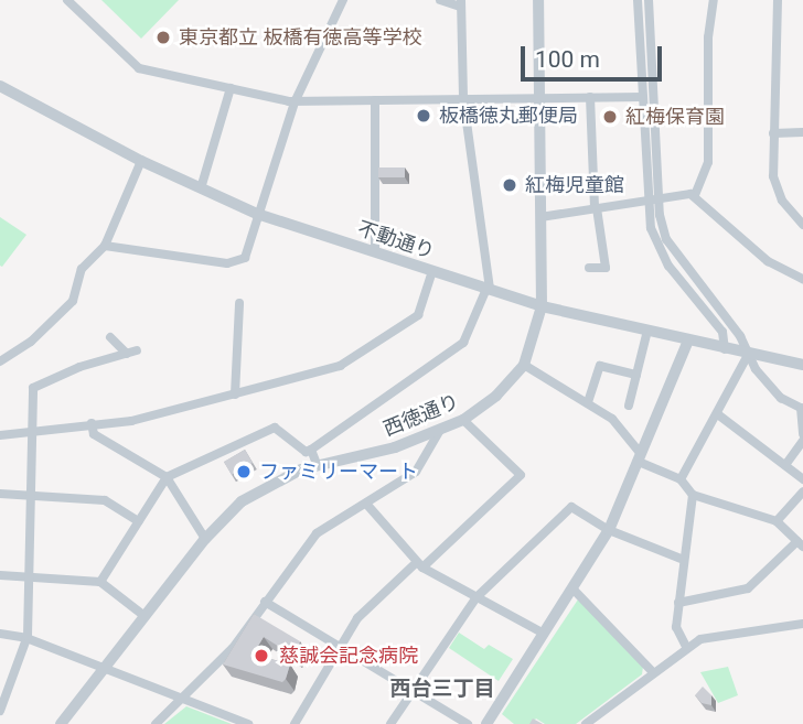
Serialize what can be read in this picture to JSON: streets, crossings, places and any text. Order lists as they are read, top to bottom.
{
  "streets": {
    "street": ["不動通り", "西徳通り"]
  },
  "crossings": [
    ["不動通り", "西徳通り"]
  ],
  "districts": ["西台三丁目"],
  "places": [
    "東京都立 板橋有徳高等学校",
    "板橋徳丸郵便局",
    "紅梅保育園",
    "紅梅児童館",
    "ファミリーマート",
    "慈誠会記念病院"
  ],
  "scale_bar": "100 m"
}
